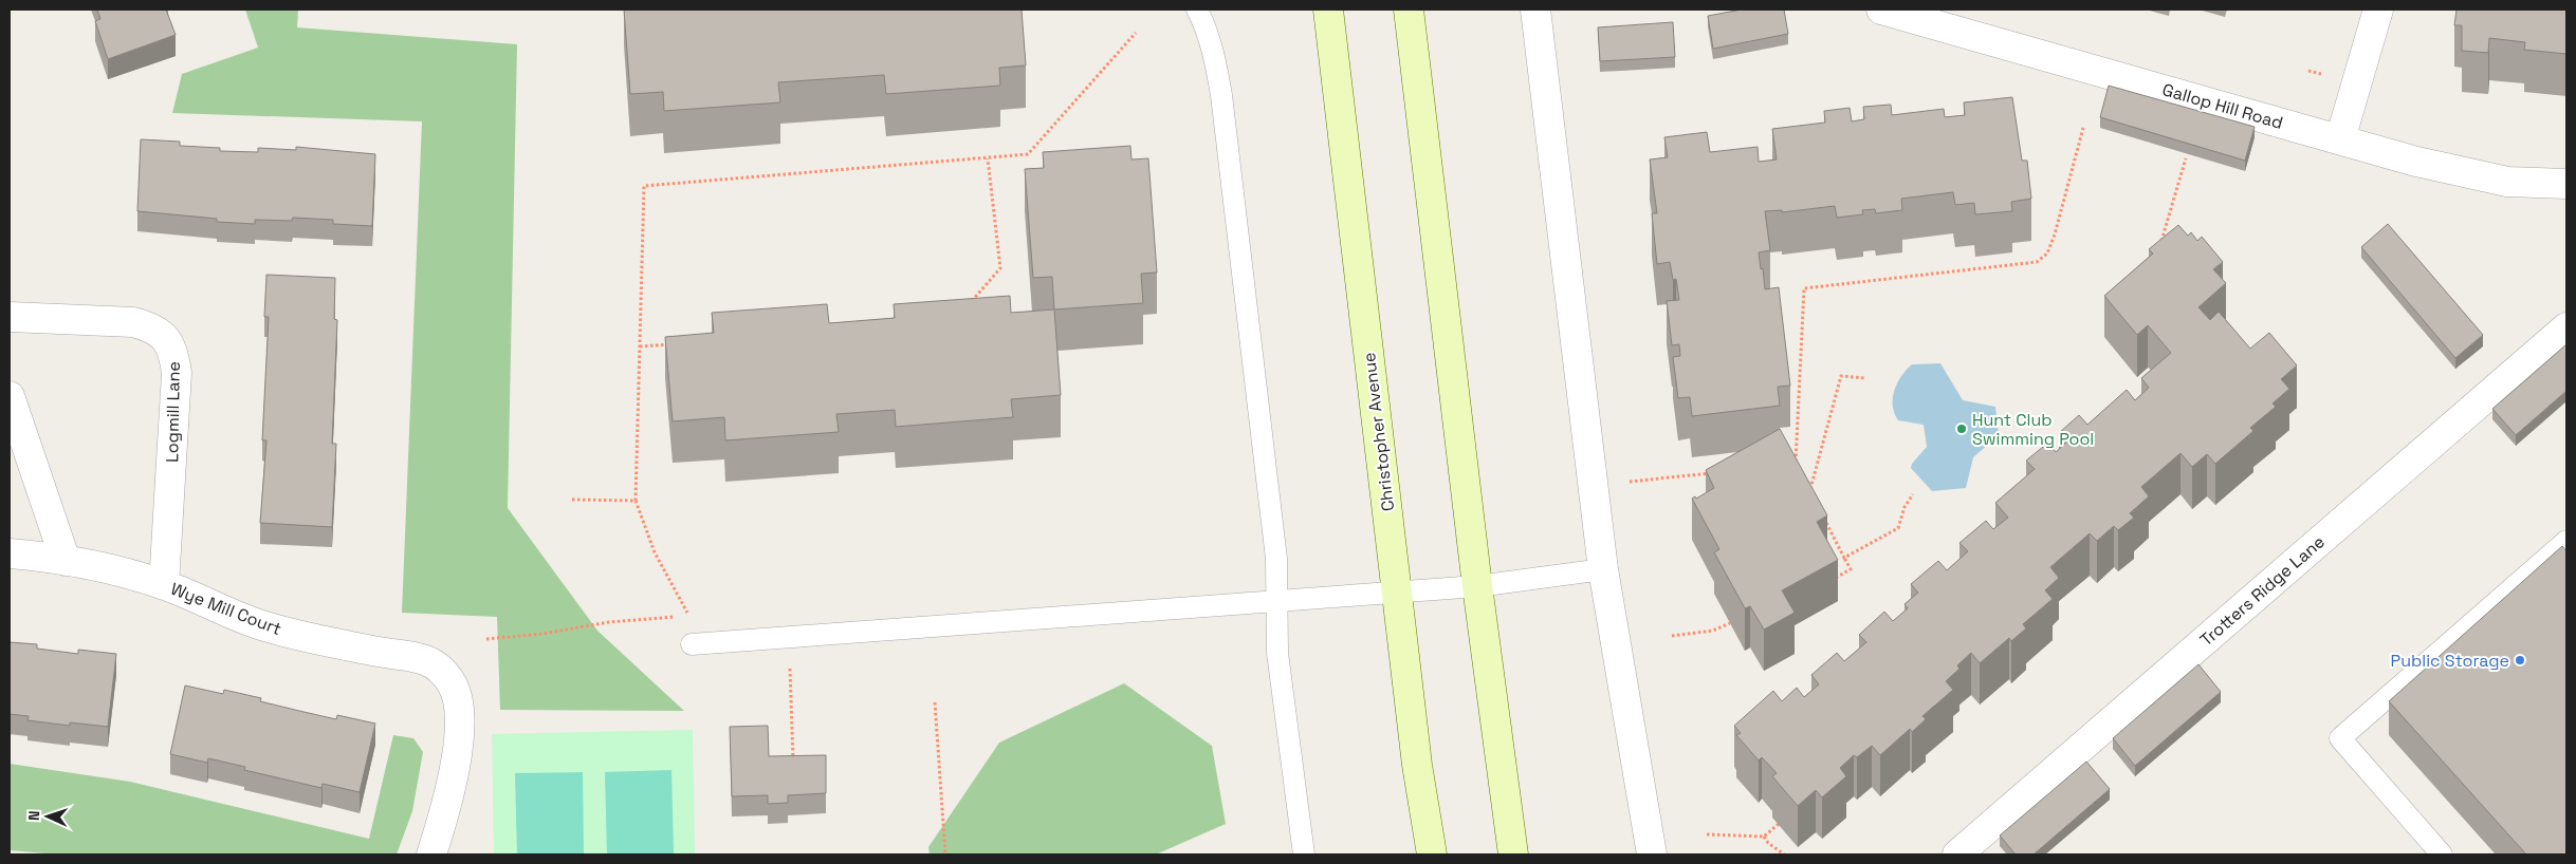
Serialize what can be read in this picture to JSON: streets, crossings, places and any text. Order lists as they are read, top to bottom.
{
  "streets": {
    "street": [
      "Gallop Hill Road",
      "Logmill Lane",
      "Christopher Avenue",
      "Trotters Ridge Lane",
      "Wye Mill Court"
    ]
  },
  "crossings": [
    ["Logmill Lane", "Wye Mill Court"]
  ],
  "places": ["Hunt Club Swimming Pool", "Public Storage"],
  "north": "left"
}
